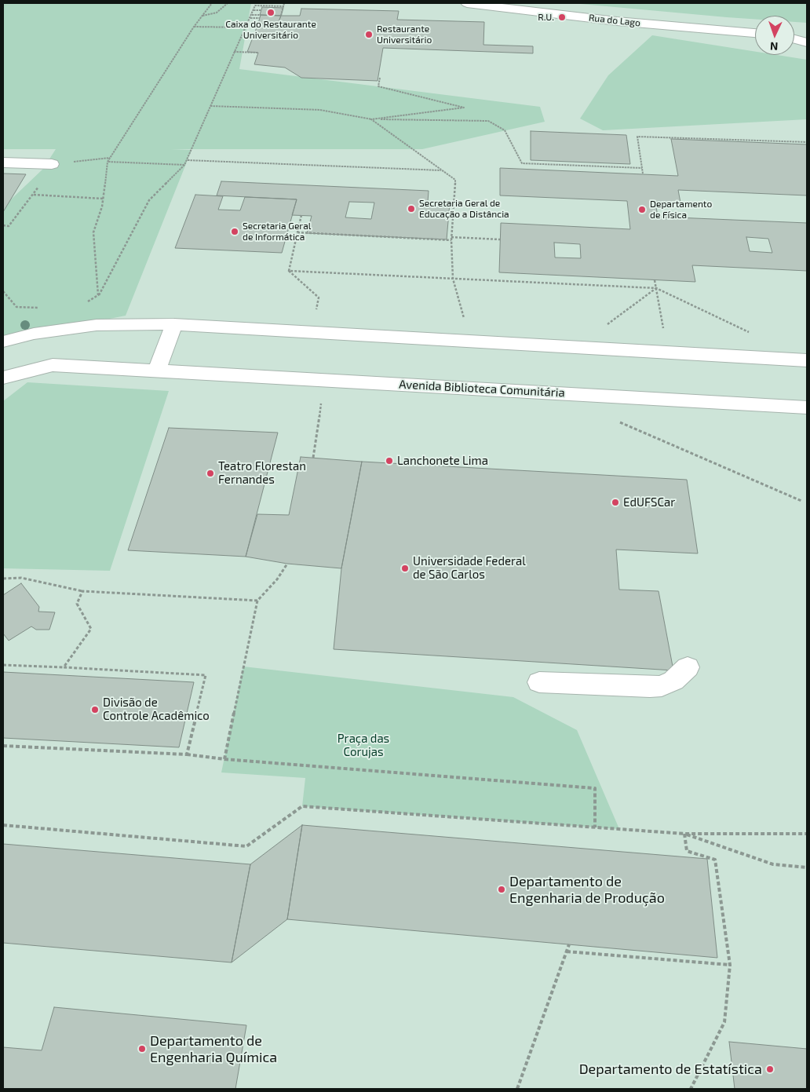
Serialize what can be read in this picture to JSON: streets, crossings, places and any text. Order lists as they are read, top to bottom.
{
  "streets": {
    "street": ["Rua do Lago", "Avenida Biblioteca Comunitária"]
  },
  "parks": ["Praça das Corujas"],
  "places": [
    "Caixa do Restaurante Universitário",
    "R.U.",
    "Restaurante Universitário",
    "Secretaria Geral de Educação a Distância",
    "Departamento de Física",
    "Secretaria Geral de Informática",
    "Lanchonete Lima",
    "Teatro Florestan Fernandes",
    "EdUFSCar",
    "Universidade Federal de São Carlos",
    "Divisão de Controle Acadêmico",
    "Departamento de Engenharia de Produção",
    "Departamento de Engenharia Química",
    "Departamento de Estatística"
  ],
  "north": "bottom"
}
